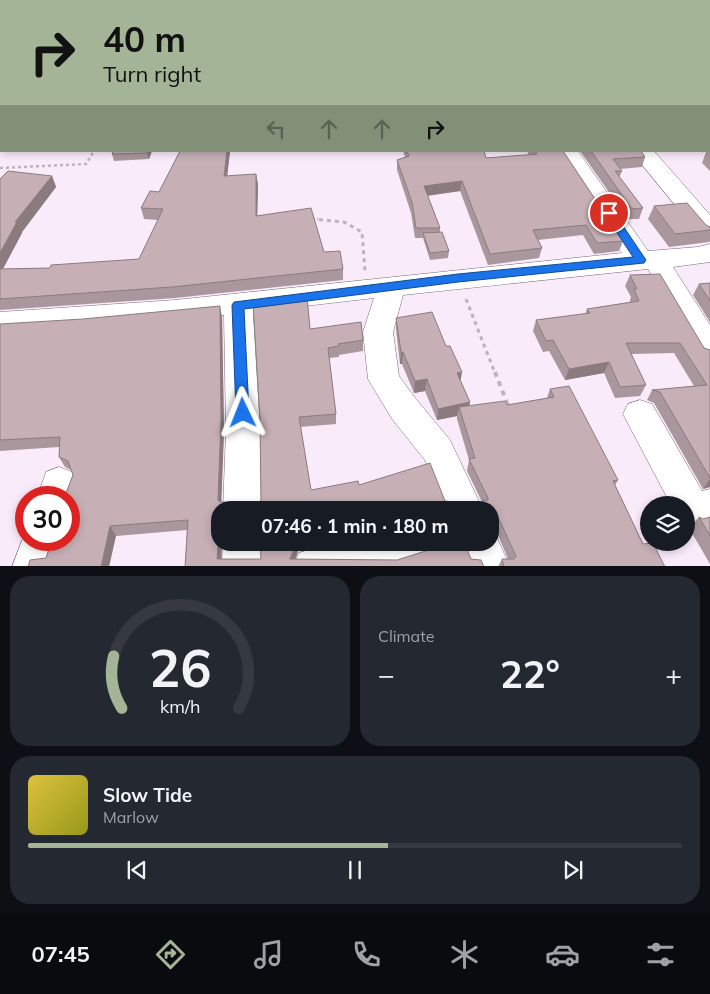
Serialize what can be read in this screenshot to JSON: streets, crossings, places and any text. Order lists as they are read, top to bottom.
{
  "page": {
    "turn": ["40 m", "Turn right"],
    "limit": "30",
    "trip": "07:46 · 1 min · 180 m",
    "tile": "Climate",
    "heat": ["−", "22°", "+"],
    "song": ["Slow Tide", "Marlow"],
    "tabs": "07:45",
    "gauge": ["26", "km/h"]
  }
}
